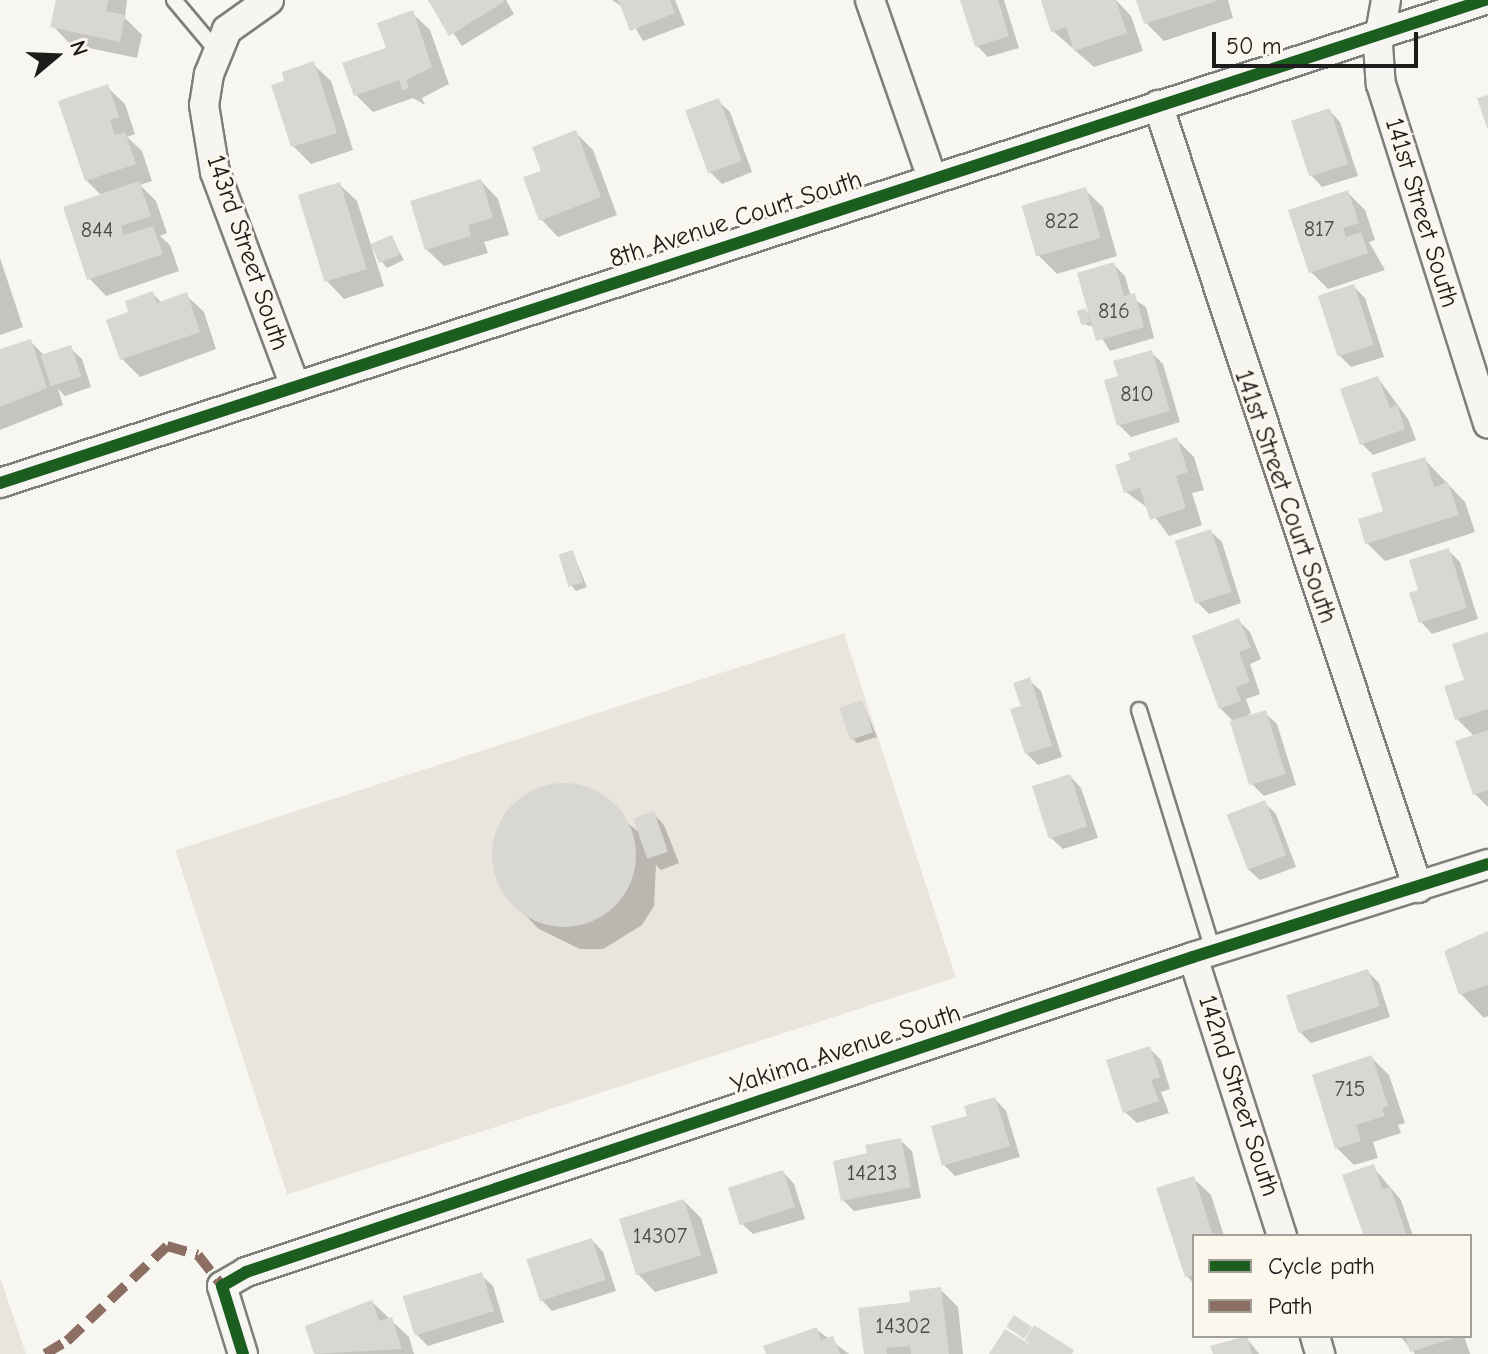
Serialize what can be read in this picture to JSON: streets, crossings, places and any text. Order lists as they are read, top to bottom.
{
  "streets": {
    "street": [
      "141st Street South",
      "8th Avenue Court South",
      "143rd Street South",
      "141st Street Court South",
      "Yakima Avenue South",
      "142nd Street South"
    ]
  },
  "crossings": [
    ["141st Street South", "8th Avenue Court South"],
    ["8th Avenue Court South", "143rd Street South"],
    ["8th Avenue Court South", "141st Street Court South"],
    ["141st Street Court South", "Yakima Avenue South"],
    ["Yakima Avenue South", "142nd Street South"]
  ],
  "house_numbers": [
    "822",
    "817",
    "844",
    "816",
    "810",
    "715",
    "14213",
    "14307",
    "14302"
  ],
  "legend": ["Cycle path", "Path"],
  "scale_bar": "50 m",
  "north": "right"
}
